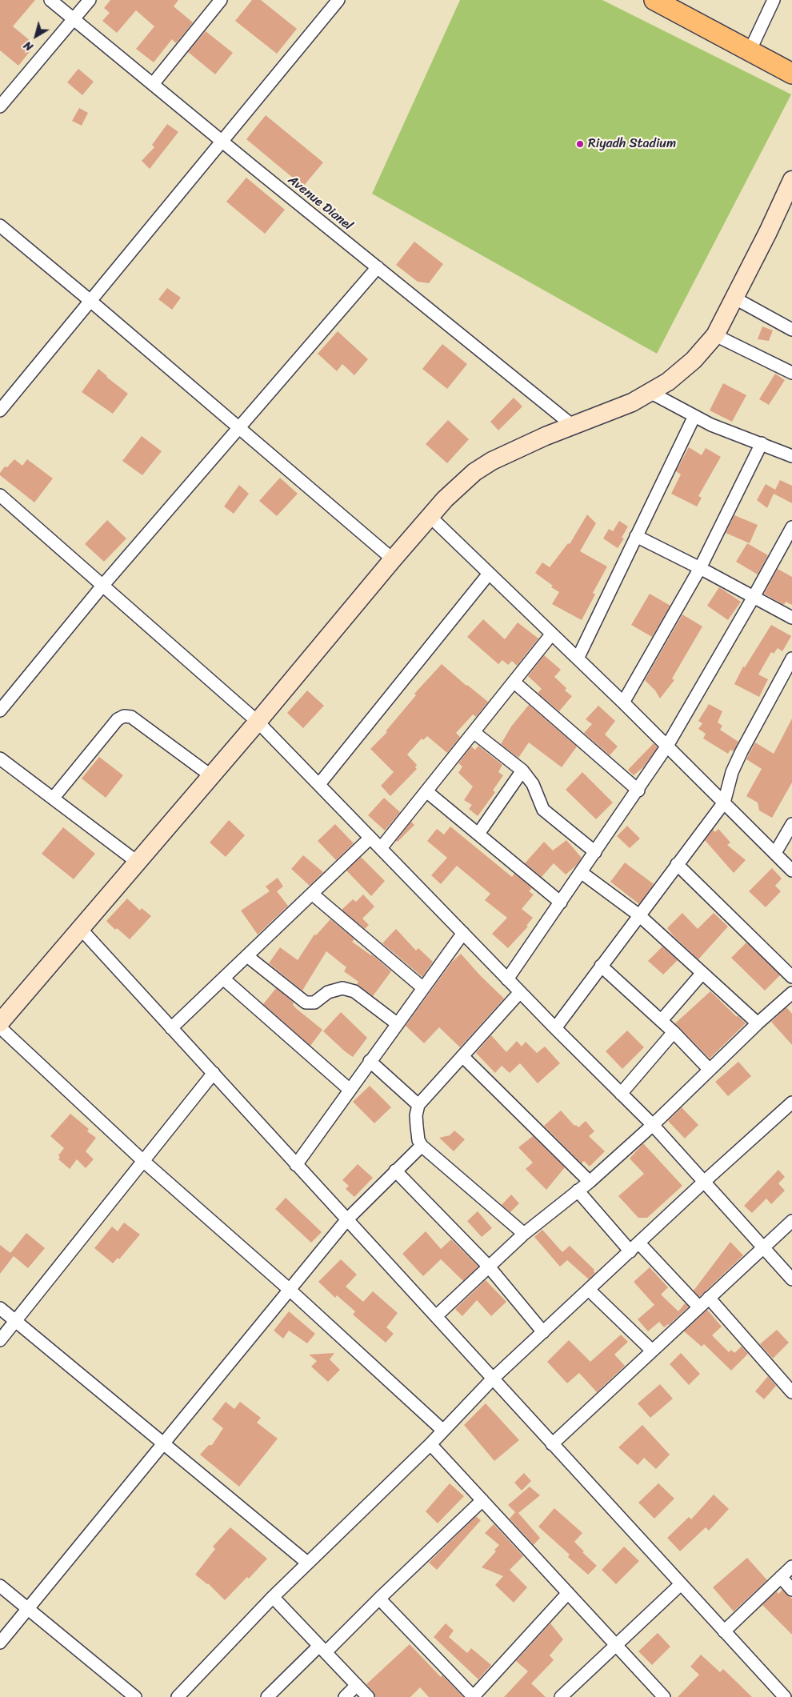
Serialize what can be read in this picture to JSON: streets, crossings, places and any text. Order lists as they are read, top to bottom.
{
  "streets": {
    "street": ["Avenue Dianel"]
  },
  "places": ["Riyadh Stadium"],
  "north": "bottom left"
}
